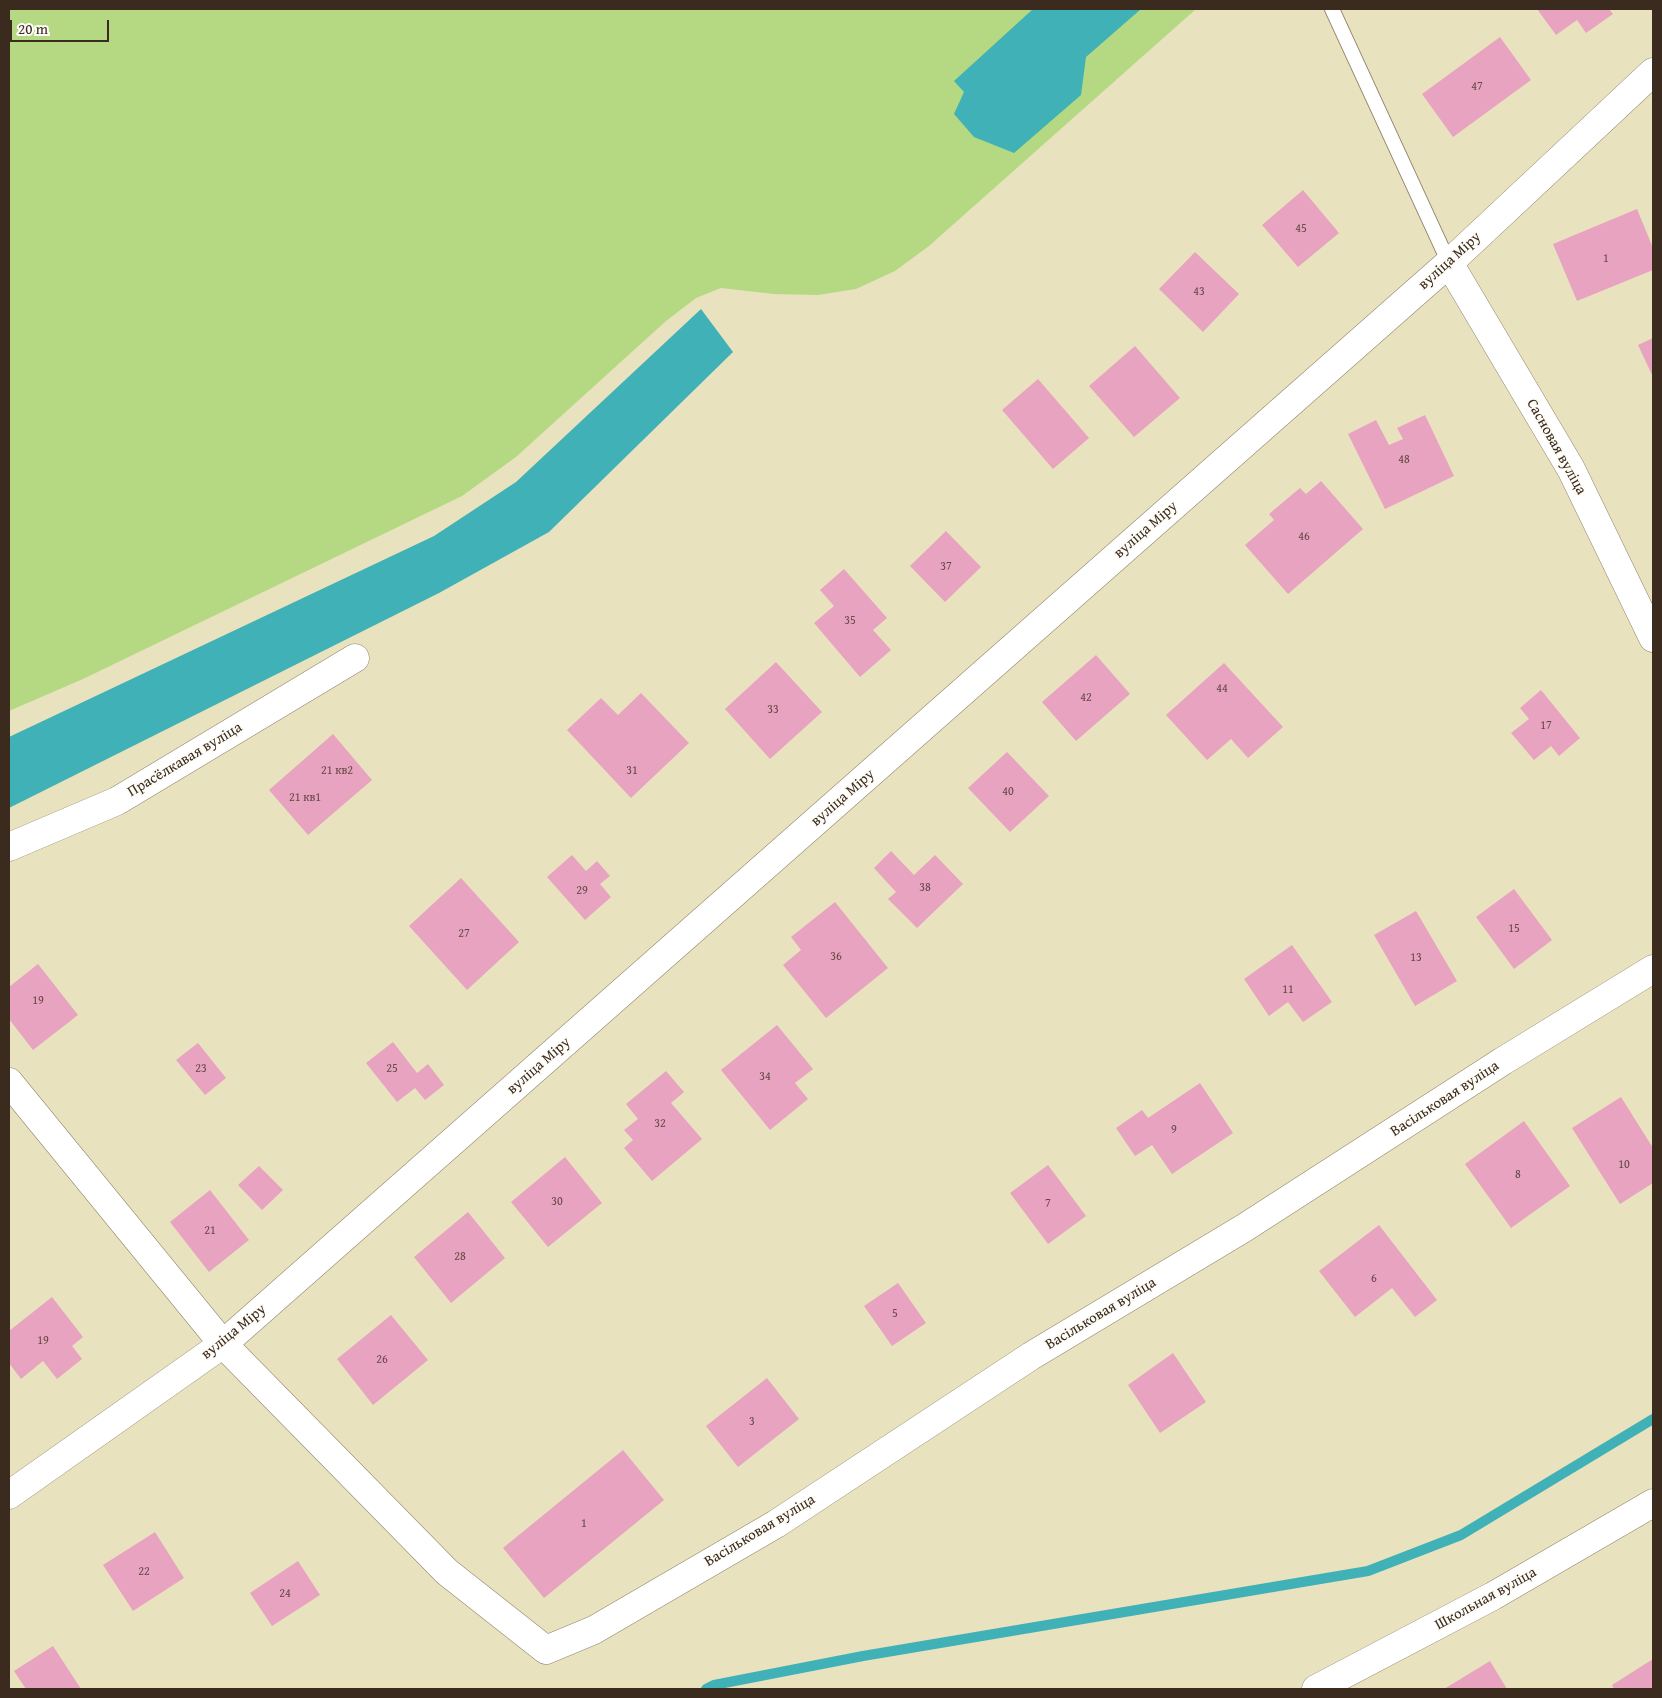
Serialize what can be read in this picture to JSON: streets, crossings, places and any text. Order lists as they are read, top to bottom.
{
  "streets": {
    "street": [
      "вуліца Міру",
      "Сасновая вуліца",
      "Прасёлкавая вуліца",
      "Васільковая вуліца",
      "Школьная вуліца"
    ]
  },
  "crossings": [
    ["вуліца Міру", "Сасновая вуліца"],
    ["вуліца Міру", "Васільковая вуліца"]
  ],
  "house_numbers": [
    "47",
    "45",
    "1",
    "43",
    "48",
    "46",
    "37",
    "35",
    "44",
    "42",
    "33",
    "17",
    "21 кв2",
    "31",
    "40",
    "21 кв1",
    "38",
    "29",
    "15",
    "27",
    "36",
    "13",
    "11",
    "19",
    "23",
    "25",
    "34",
    "32",
    "9",
    "10",
    "8",
    "30",
    "7",
    "21",
    "28",
    "6",
    "5",
    "19",
    "26",
    "3",
    "1",
    "22",
    "24"
  ],
  "scale_bar": "20 m"
}
